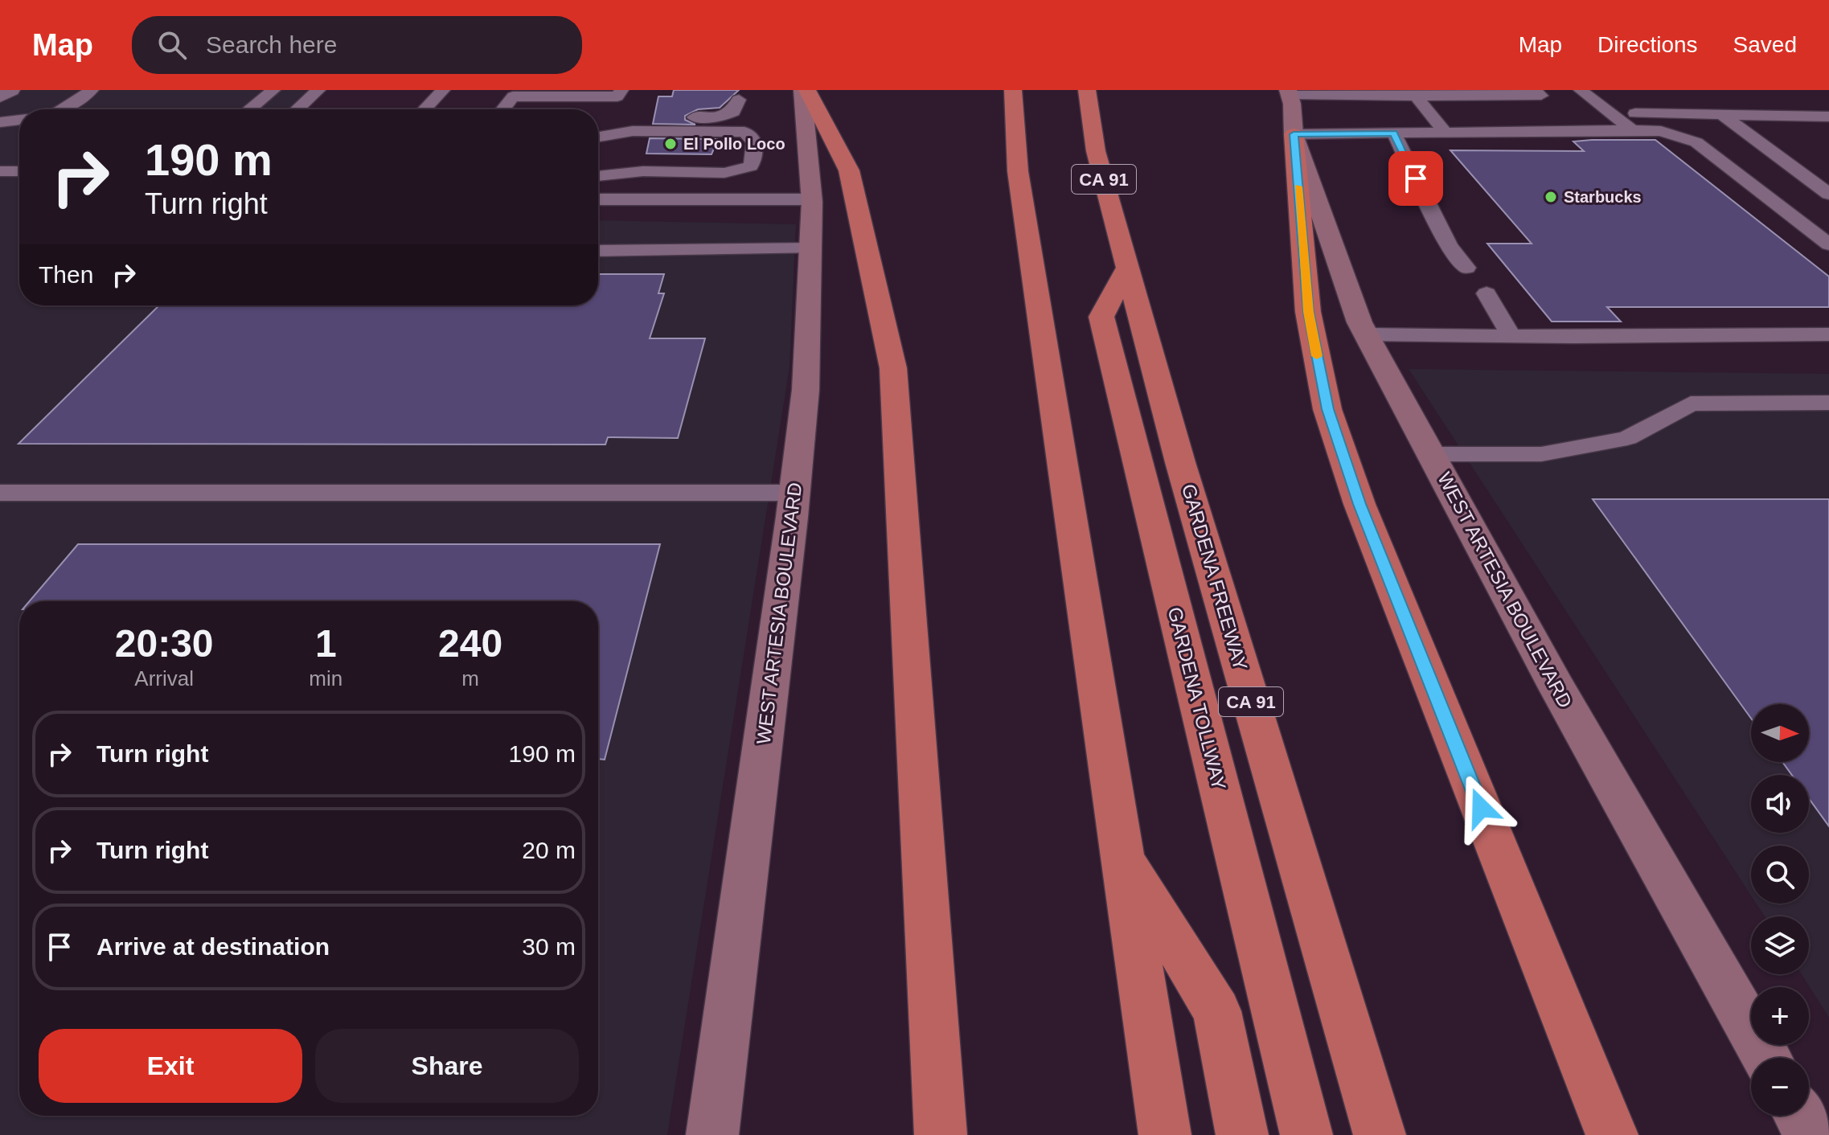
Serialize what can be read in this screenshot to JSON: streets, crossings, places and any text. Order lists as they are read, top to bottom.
{
  "streets": {
    "highway": ["CA 91", "GARDENA FREEWAY", "GARDENA TOLLWAY"],
    "main road": ["WEST ARTESIA BOULEVARD"]
  },
  "crossings": [
    ["GARDENA FREEWAY", "GARDENA TOLLWAY"]
  ],
  "places": ["El Pollo Loco", "Starbucks"],
  "north": "right",
  "page": {
    "header": "Map",
    "search": "Search here",
    "nav": ["Map", "Directions", "Saved"],
    "turn": ["190 m", "Turn right"],
    "then": "Then",
    "eta": [
      "20:30",
      "Arrival",
      "1",
      "min",
      "240",
      "m"
    ],
    "map_buttons": ["+", "−"],
    "list": [
      {
        "name": "Turn right",
        "value": "190 m"
      },
      {
        "name": "Turn right",
        "value": "20 m"
      },
      {
        "name": "Arrive at destination",
        "value": "30 m"
      }
    ],
    "buttons": ["Exit", "Share"]
  }
}
